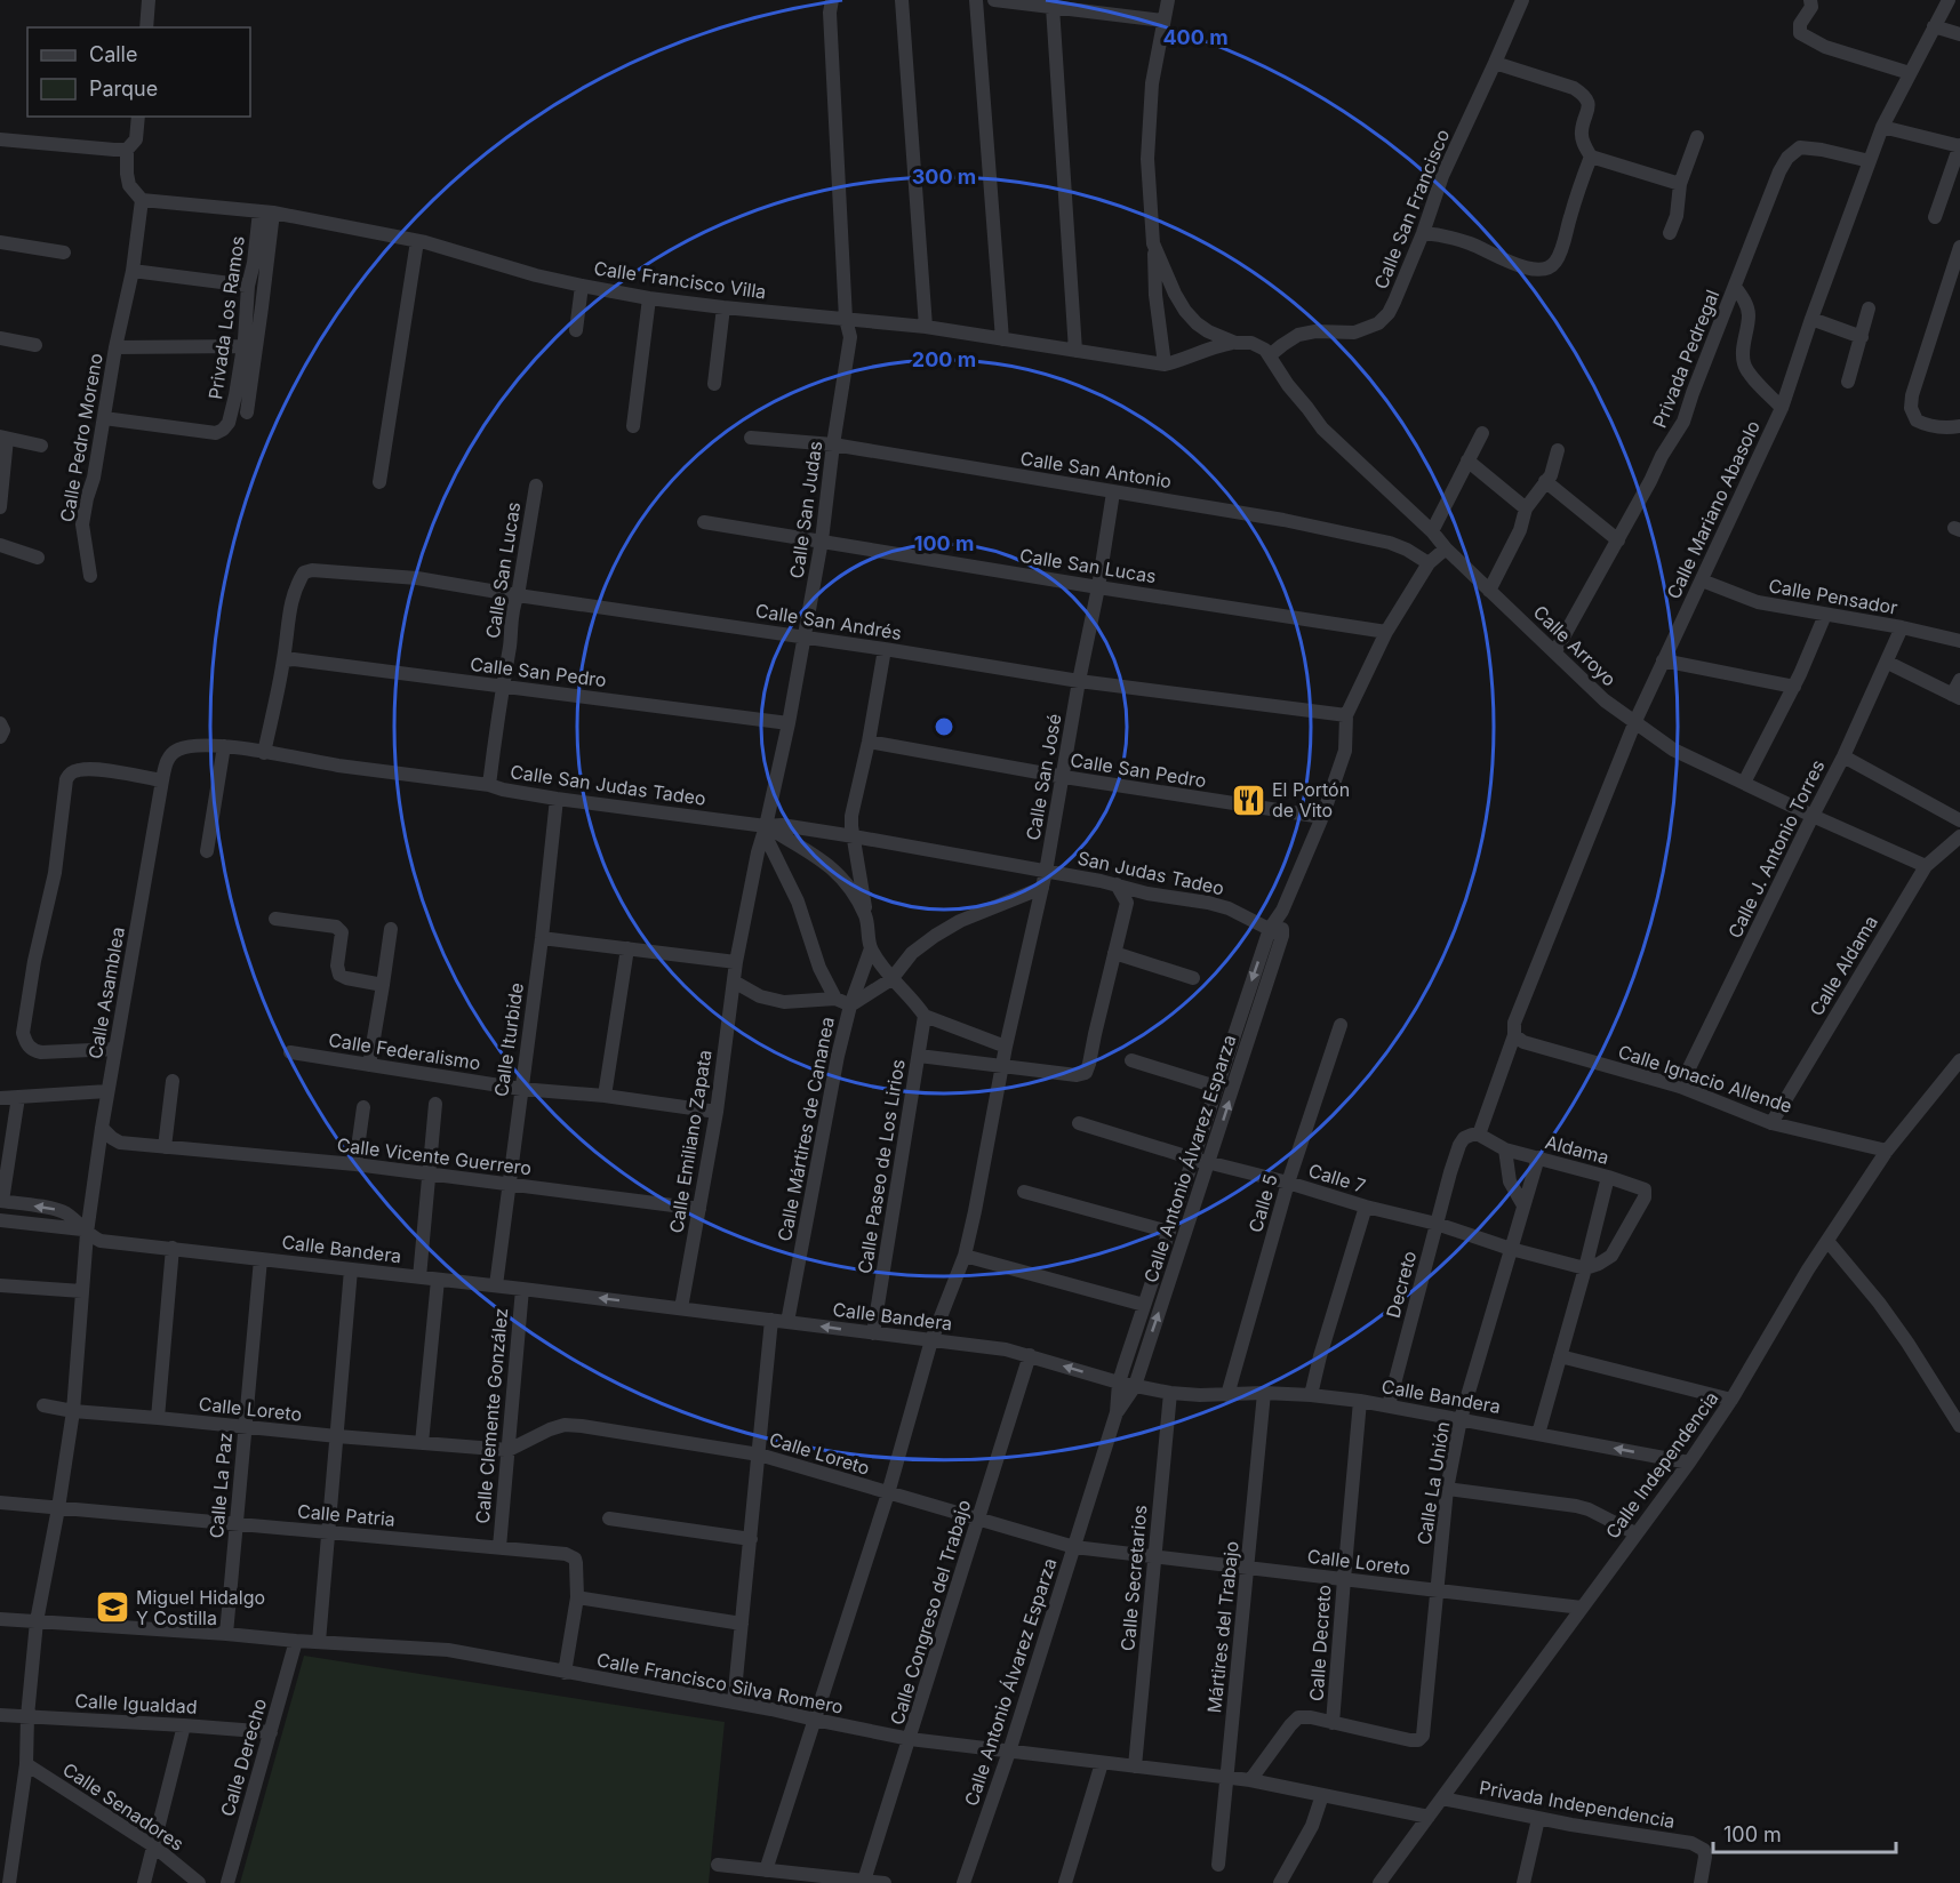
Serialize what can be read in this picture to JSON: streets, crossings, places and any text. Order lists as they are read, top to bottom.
{
  "streets": {
    "street": [
      "Calle San Francisco",
      "Calle Francisco Villa",
      "Privada Los Ramos",
      "Privada Pedregal",
      "Calle Pedro Moreno",
      "Calle San Antonio",
      "Calle San Judas",
      "Calle Mariano Abasolo",
      "Calle San Lucas",
      "Calle Pensador",
      "Calle San Andrés",
      "Calle Arroyo",
      "Calle San Pedro",
      "Calle San José",
      "Calle San Judas Tadeo",
      "Calle J. Antonio Torres",
      "San Judas Tadeo",
      "Calle Aldama",
      "Calle Asamblea",
      "Calle Iturbide",
      "Calle Federalismo",
      "Calle Ignacio Allende",
      "Calle Mártires de Cananea",
      "Calle Emiliano Zapata",
      "Aldama",
      "Calle Vicente Guerrero",
      "Calle Antonio Álvarez Esparza",
      "Calle Paseo de Los Lirios",
      "Calle 7",
      "Calle 5",
      "Calle Bandera",
      "Decreto",
      "Calle Loreto",
      "Calle Clemente González",
      "Calle Independencia",
      "Calle La Unión",
      "Calle La Paz",
      "Calle Patria",
      "Calle Secretarios",
      "Calle Congreso del Trabajo",
      "Mártires del Trabajo",
      "Calle Decreto",
      "Calle Francisco Silva Romero",
      "Calle Igualdad",
      "Calle Derecho",
      "Privada Independencia",
      "Calle Senadores"
    ]
  },
  "crossings": [
    ["Calle San Francisco", "Calle Arroyo"],
    ["Calle Francisco Villa", "Privada Los Ramos"],
    ["Calle Francisco Villa", "Calle Pedro Moreno"],
    ["Calle Francisco Villa", "Calle San Judas"],
    ["Privada Los Ramos", "Calle Pedro Moreno"],
    ["Privada Pedregal", "Calle Mariano Abasolo"],
    ["Privada Pedregal", "Calle Arroyo"],
    ["Calle San Antonio", "Calle San Judas"],
    ["Calle San Antonio", "Calle San José"],
    ["Calle San Judas", "Calle San Lucas"],
    ["Calle San Judas", "Calle San Andrés"],
    ["Calle San Judas", "Calle San Pedro"],
    ["Calle San Judas", "Calle San Judas Tadeo"],
    ["Calle San Judas", "Calle Emiliano Zapata"],
    ["Calle Mariano Abasolo", "Calle Pensador"],
    ["Calle Mariano Abasolo", "Calle Arroyo"],
    ["Calle Mariano Abasolo", "Calle Ignacio Allende"],
    ["Calle Mariano Abasolo", "Aldama"],
    ["Calle Mariano Abasolo", "Decreto"],
    ["Calle San Lucas", "Calle San Andrés"],
    ["Calle San Lucas", "Calle San Pedro"],
    ["Calle San Lucas", "Calle San José"],
    ["Calle San Lucas", "Calle San Judas Tadeo"],
    ["Calle Pensador", "Calle J. Antonio Torres"],
    ["Calle San Andrés", "Calle San Pedro"],
    ["Calle San Andrés", "Calle San José"],
    ["Calle San Andrés", "Calle Antonio Álvarez Esparza"],
    ["Calle Arroyo", "Calle J. Antonio Torres"],
    ["Calle Arroyo", "Calle Aldama"],
    ["Calle San Pedro", "Calle San José"],
    ["Calle San Pedro", "Calle Antonio Álvarez Esparza"],
    ["Calle San José", "Calle San Judas Tadeo"],
    ["Calle San José", "San Judas Tadeo"],
    ["Calle San José", "Calle Mártires de Cananea"],
    ["Calle San José", "Calle Bandera"],
    ["Calle San José", "Calle Loreto"],
    ["Calle San José", "Calle Francisco Silva Romero"],
    ["Calle San Judas Tadeo", "San Judas Tadeo"],
    ["Calle San Judas Tadeo", "Calle Asamblea"],
    ["Calle San Judas Tadeo", "Calle Iturbide"],
    ["Calle J. Antonio Torres", "Calle Ignacio Allende"],
    ["San Judas Tadeo", "Calle Antonio Álvarez Esparza"],
    ["Calle Aldama", "Calle Ignacio Allende"],
    ["Calle Asamblea", "Calle Vicente Guerrero"],
    ["Calle Asamblea", "Calle Bandera"],
    ["Calle Asamblea", "Calle Loreto"],
    ["Calle Asamblea", "Calle Patria"],
    ["Calle Asamblea", "Calle Francisco Silva Romero"],
    ["Calle Asamblea", "Calle Igualdad"],
    ["Calle Asamblea", "Calle Senadores"],
    ["Calle Iturbide", "Calle Federalismo"],
    ["Calle Iturbide", "Calle Vicente Guerrero"],
    ["Calle Iturbide", "Calle Bandera"],
    ["Calle Federalismo", "Calle Emiliano Zapata"],
    ["Calle Ignacio Allende", "Calle Independencia"],
    ["Calle Mártires de Cananea", "Calle Bandera"],
    ["Calle Emiliano Zapata", "Calle Vicente Guerrero"],
    ["Calle Emiliano Zapata", "Calle Bandera"],
    ["Aldama", "Calle 7"],
    ["Aldama", "Decreto"],
    ["Aldama", "Calle La Unión"],
    ["Calle Antonio Álvarez Esparza", "Calle 7"],
    ["Calle Antonio Álvarez Esparza", "Calle Bandera"],
    ["Calle Antonio Álvarez Esparza", "Calle Loreto"],
    ["Calle Antonio Álvarez Esparza", "Calle Francisco Silva Romero"],
    ["Calle Paseo de Los Lirios", "Calle Bandera"],
    ["Calle 7", "Calle 5"],
    ["Calle 7", "Decreto"],
    ["Calle 7", "Calle La Unión"],
    ["Calle 5", "Calle Bandera"],
    ["Calle Bandera", "Decreto"],
    ["Calle Bandera", "Calle Clemente González"],
    ["Calle Bandera", "Calle Independencia"],
    ["Calle Bandera", "Calle La Unión"],
    ["Calle Bandera", "Calle La Paz"],
    ["Calle Bandera", "Calle Secretarios"],
    ["Calle Bandera", "Calle Congreso del Trabajo"],
    ["Calle Bandera", "Mártires del Trabajo"],
    ["Calle Bandera", "Calle Decreto"],
    ["Calle Loreto", "Calle Clemente González"],
    ["Calle Loreto", "Calle Independencia"],
    ["Calle Loreto", "Calle La Unión"],
    ["Calle Loreto", "Calle La Paz"],
    ["Calle Loreto", "Calle Secretarios"],
    ["Calle Loreto", "Calle Congreso del Trabajo"],
    ["Calle Loreto", "Mártires del Trabajo"],
    ["Calle Loreto", "Calle Decreto"],
    ["Calle Clemente González", "Calle Patria"],
    ["Calle Independencia", "Calle Francisco Silva Romero"],
    ["Calle Independencia", "Privada Independencia"],
    ["Calle La Unión", "Calle Decreto"],
    ["Calle La Paz", "Calle Patria"],
    ["Calle La Paz", "Calle Francisco Silva Romero"],
    ["Calle Patria", "Calle Francisco Silva Romero"],
    ["Calle Secretarios", "Calle Francisco Silva Romero"],
    ["Calle Congreso del Trabajo", "Calle Francisco Silva Romero"],
    ["Mártires del Trabajo", "Calle Francisco Silva Romero"],
    ["Calle Francisco Silva Romero", "Calle Derecho"],
    ["Calle Igualdad", "Calle Derecho"]
  ],
  "places": {
    "restaurant": ["El Portón de Vito"],
    "school or university": ["Miguel Hidalgo Y Costilla"]
  },
  "legend": ["Calle", "Parque"],
  "scale_bar": "100 m",
  "rings": [
    "400 m",
    "300 m",
    "200 m",
    "100 m"
  ]
}
